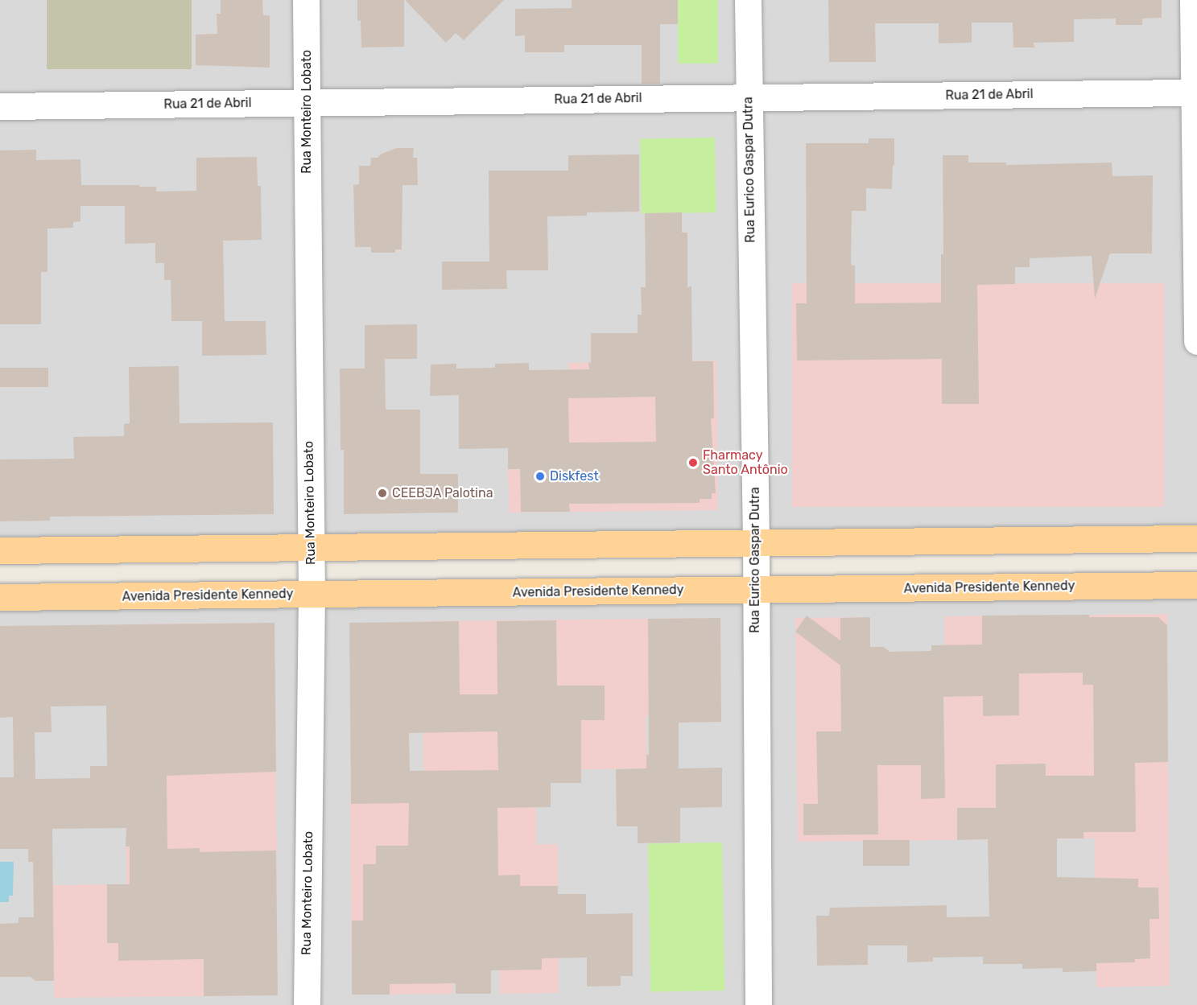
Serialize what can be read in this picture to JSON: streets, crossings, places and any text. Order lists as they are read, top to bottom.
{
  "streets": {
    "main road": ["Avenida Presidente Kennedy"],
    "street": ["Rua 21 de Abril", "Rua Monteiro Lobato", "Rua Eurico Gaspar Dutra"]
  },
  "crossings": [
    ["Rua 21 de Abril", "Rua Monteiro Lobato"],
    ["Rua 21 de Abril", "Rua Eurico Gaspar Dutra"],
    ["Rua Monteiro Lobato", "Avenida Presidente Kennedy"],
    ["Rua Eurico Gaspar Dutra", "Avenida Presidente Kennedy"]
  ],
  "places": ["Fharmacy Santo Antônio", "Diskfest", "CEEBJA Palotina"]
}
